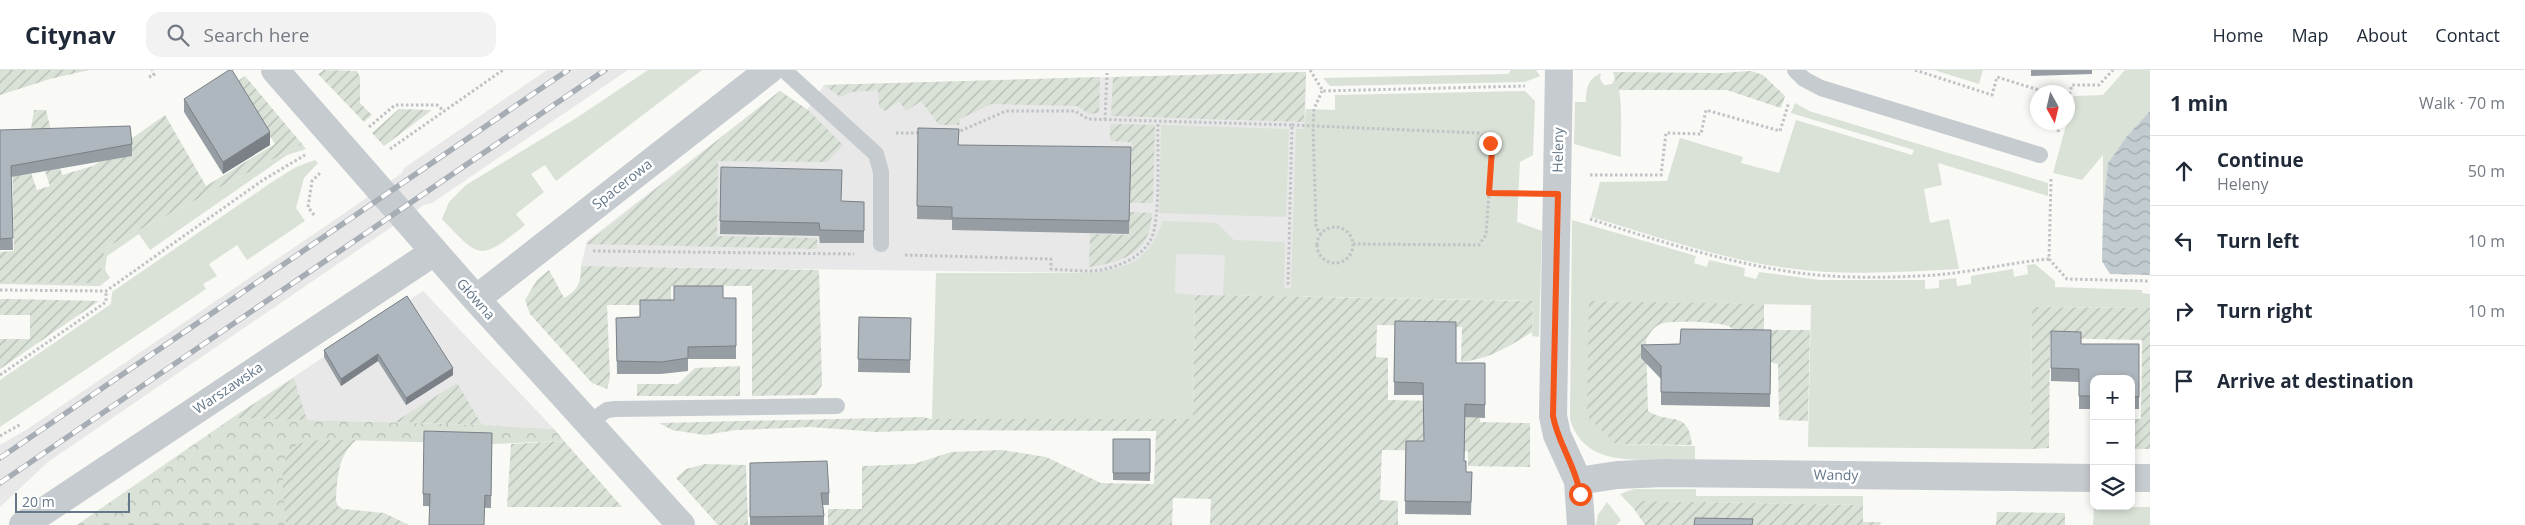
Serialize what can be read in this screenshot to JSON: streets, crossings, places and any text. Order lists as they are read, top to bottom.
{
  "streets": {
    "street": [
      "Heleny",
      "Spacerowa",
      "Główna",
      "Warszawska",
      "Wandy"
    ]
  },
  "crossings": [
    ["Heleny", "Wandy"],
    ["Spacerowa", "Główna"],
    ["Główna", "Warszawska"]
  ],
  "scale_bar": "20 m",
  "north": "bottom",
  "page": {
    "header": "Citynav",
    "search": "Search here",
    "nav": [
      "Home",
      "Map",
      "About",
      "Contact"
    ],
    "heading": ["1 min", "Walk · 70 m"],
    "list": [
      ["Continue", "Heleny", "50 m"],
      ["Turn left", "10 m"],
      ["Turn right", "10 m"],
      "Arrive at destination"
    ],
    "map_buttons": ["+", "−"],
    "scale": "20 m"
  }
}
